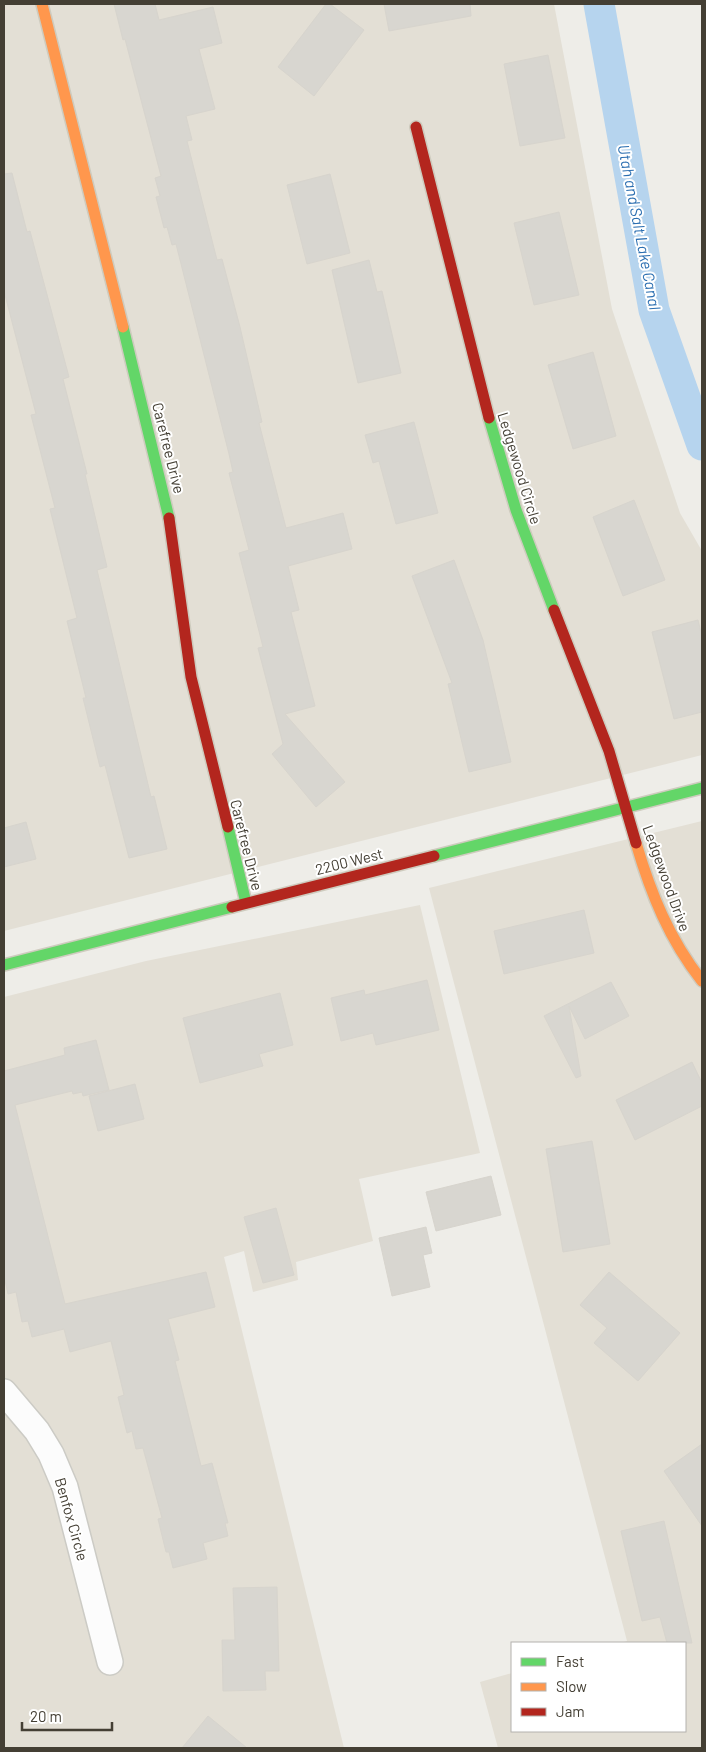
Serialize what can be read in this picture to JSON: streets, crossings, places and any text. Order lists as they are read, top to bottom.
{
  "streets": {
    "street": [
      "Carefree Drive",
      "Ledgewood Circle",
      "2200 West",
      "Ledgewood Drive",
      "Benfox Circle"
    ]
  },
  "crossings": [
    ["Carefree Drive", "2200 West"],
    ["Ledgewood Circle", "2200 West"],
    ["Ledgewood Circle", "Ledgewood Drive"],
    ["2200 West", "Ledgewood Drive"]
  ],
  "water": ["Utah and Salt Lake Canal"],
  "legend": ["Fast", "Slow", "Jam"],
  "scale_bar": "20 m"
}
